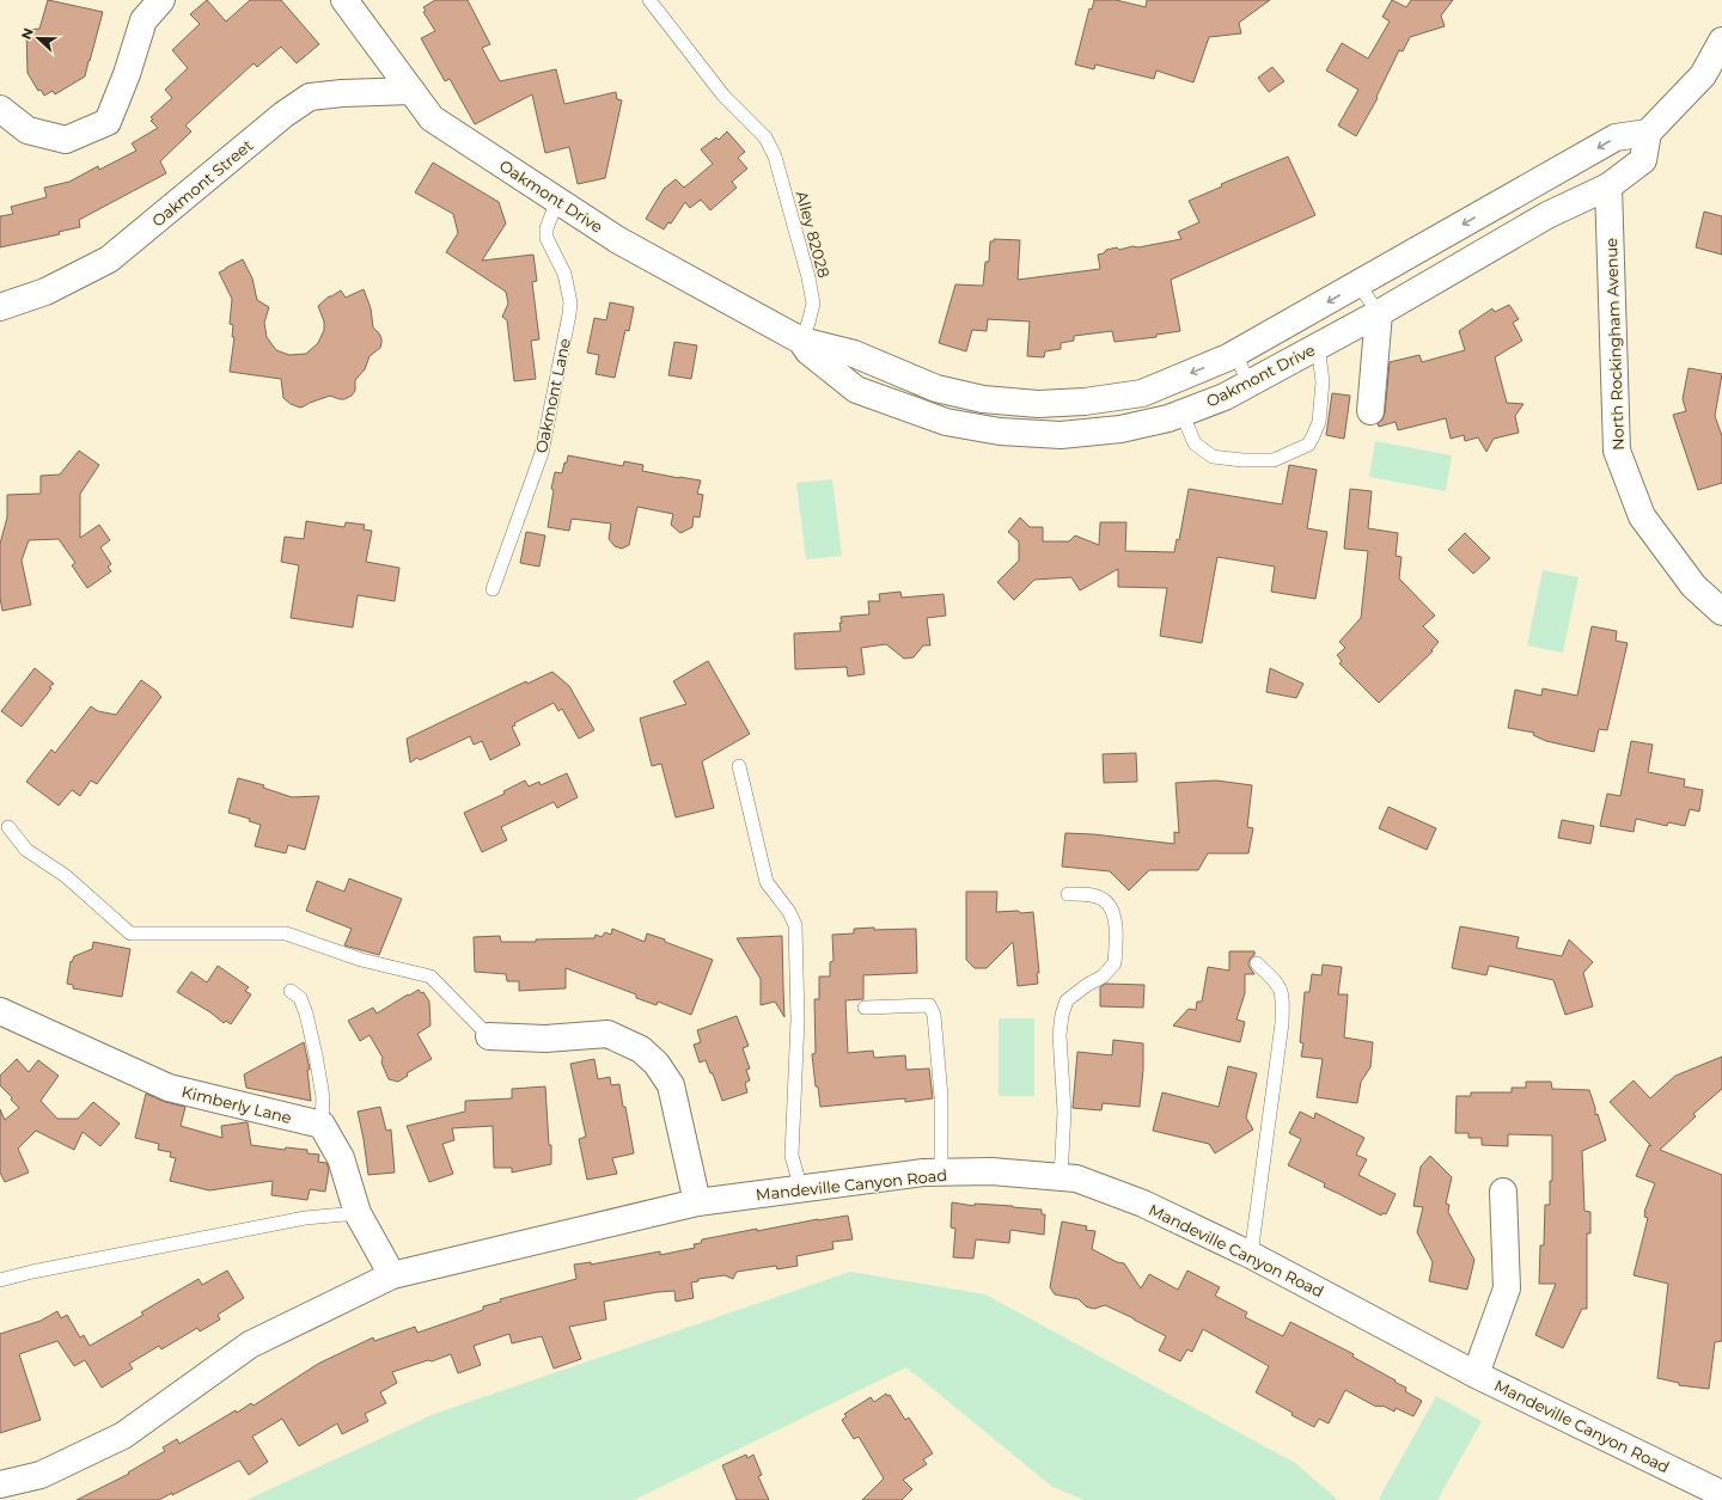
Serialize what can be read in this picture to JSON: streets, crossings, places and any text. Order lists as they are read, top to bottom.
{
  "streets": {
    "street": [
      "Oakmont Street",
      "Oakmont Drive",
      "North Rockingham Avenue",
      "Kimberly Lane",
      "Mandeville Canyon Road"
    ],
    "lane": ["Alley 82028", "Oakmont Lane"]
  },
  "crossings": [
    ["Oakmont Street", "Oakmont Drive"],
    ["Oakmont Drive", "Alley 82028"],
    ["Oakmont Drive", "North Rockingham Avenue"],
    ["Oakmont Drive", "Oakmont Lane"]
  ],
  "north": "left"
}
